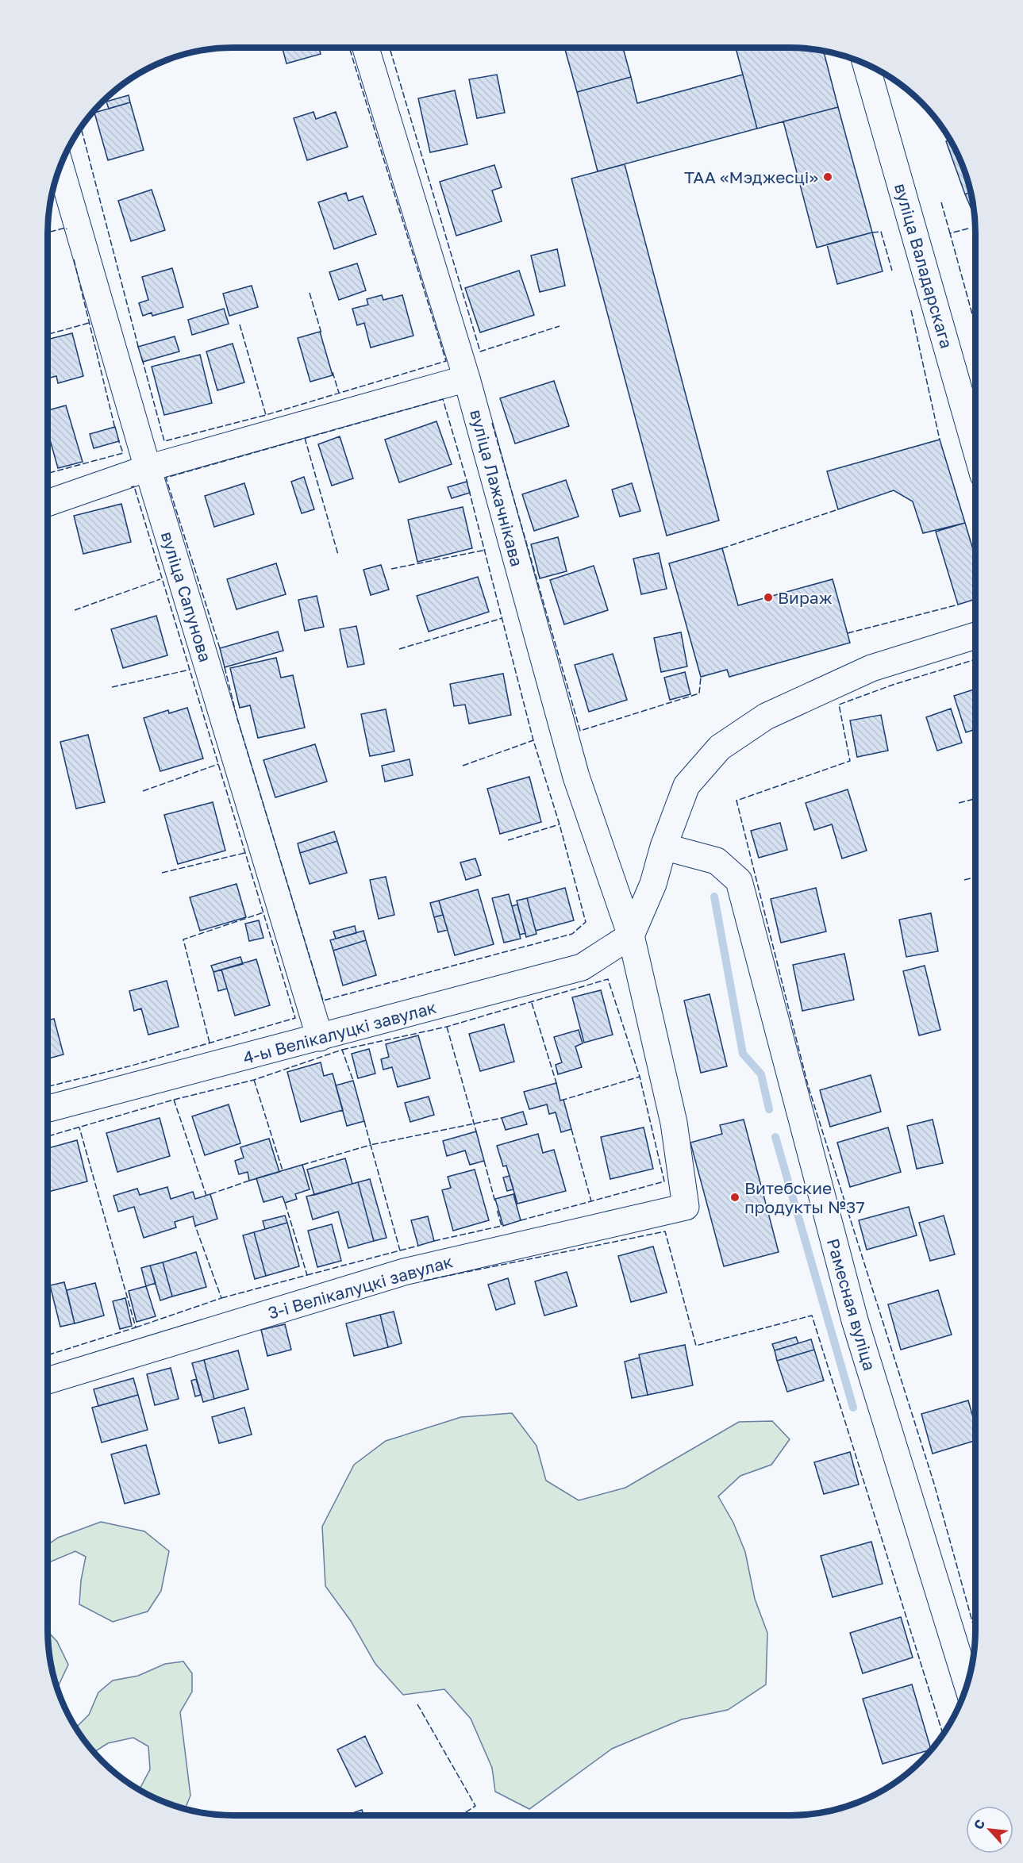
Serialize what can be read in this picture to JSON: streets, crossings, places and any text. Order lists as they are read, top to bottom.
{
  "streets": {
    "street": [
      "вуліца Валадарскага",
      "вуліца Лажачнікава",
      "вуліца Сапунова",
      "4-ы Велікалуцкі завулак",
      "3-і Велікалуцкі завулак",
      "Рамесная вуліца"
    ]
  },
  "crossings": [
    ["вуліца Лажачнікава", "4-ы Велікалуцкі завулак"],
    ["вуліца Лажачнікава", "3-і Велікалуцкі завулак"],
    ["вуліца Сапунова", "4-ы Велікалуцкі завулак"]
  ],
  "places": ["ТАА «Мэджесці»", "Вираж", "Витебские продукты №37"],
  "north": "top left"
}
